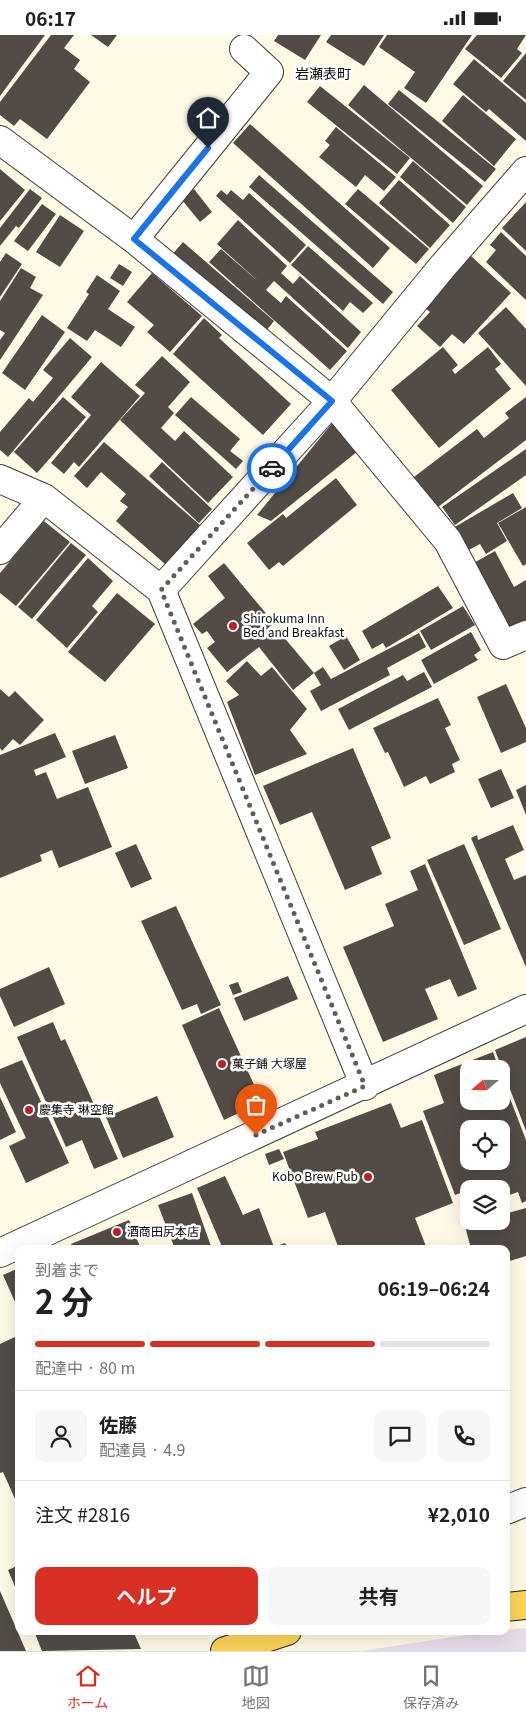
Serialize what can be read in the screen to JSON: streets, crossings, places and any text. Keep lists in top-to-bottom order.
{
  "districts": ["岩瀬表町"],
  "places": [
    "Shirokuma Inn Bed and Breakfast",
    "菓子鋪 大塚屋",
    "慶集寺 琳空館",
    "Kobo Brew Pub",
    "酒商田尻本店"
  ],
  "north": "left",
  "page": {
    "status": "06:17",
    "heading": ["2 分", "到着まで", "06:19–06:24"],
    "panel": [
      "佐藤",
      "配達員 · 4.9",
      "注文 #2816",
      "¥2,010"
    ],
    "bar": "配達中 · 80 m",
    "buttons": ["ヘルプ", "共有"],
    "tabs": ["ホーム", "地図", "保存済み"]
  }
}
